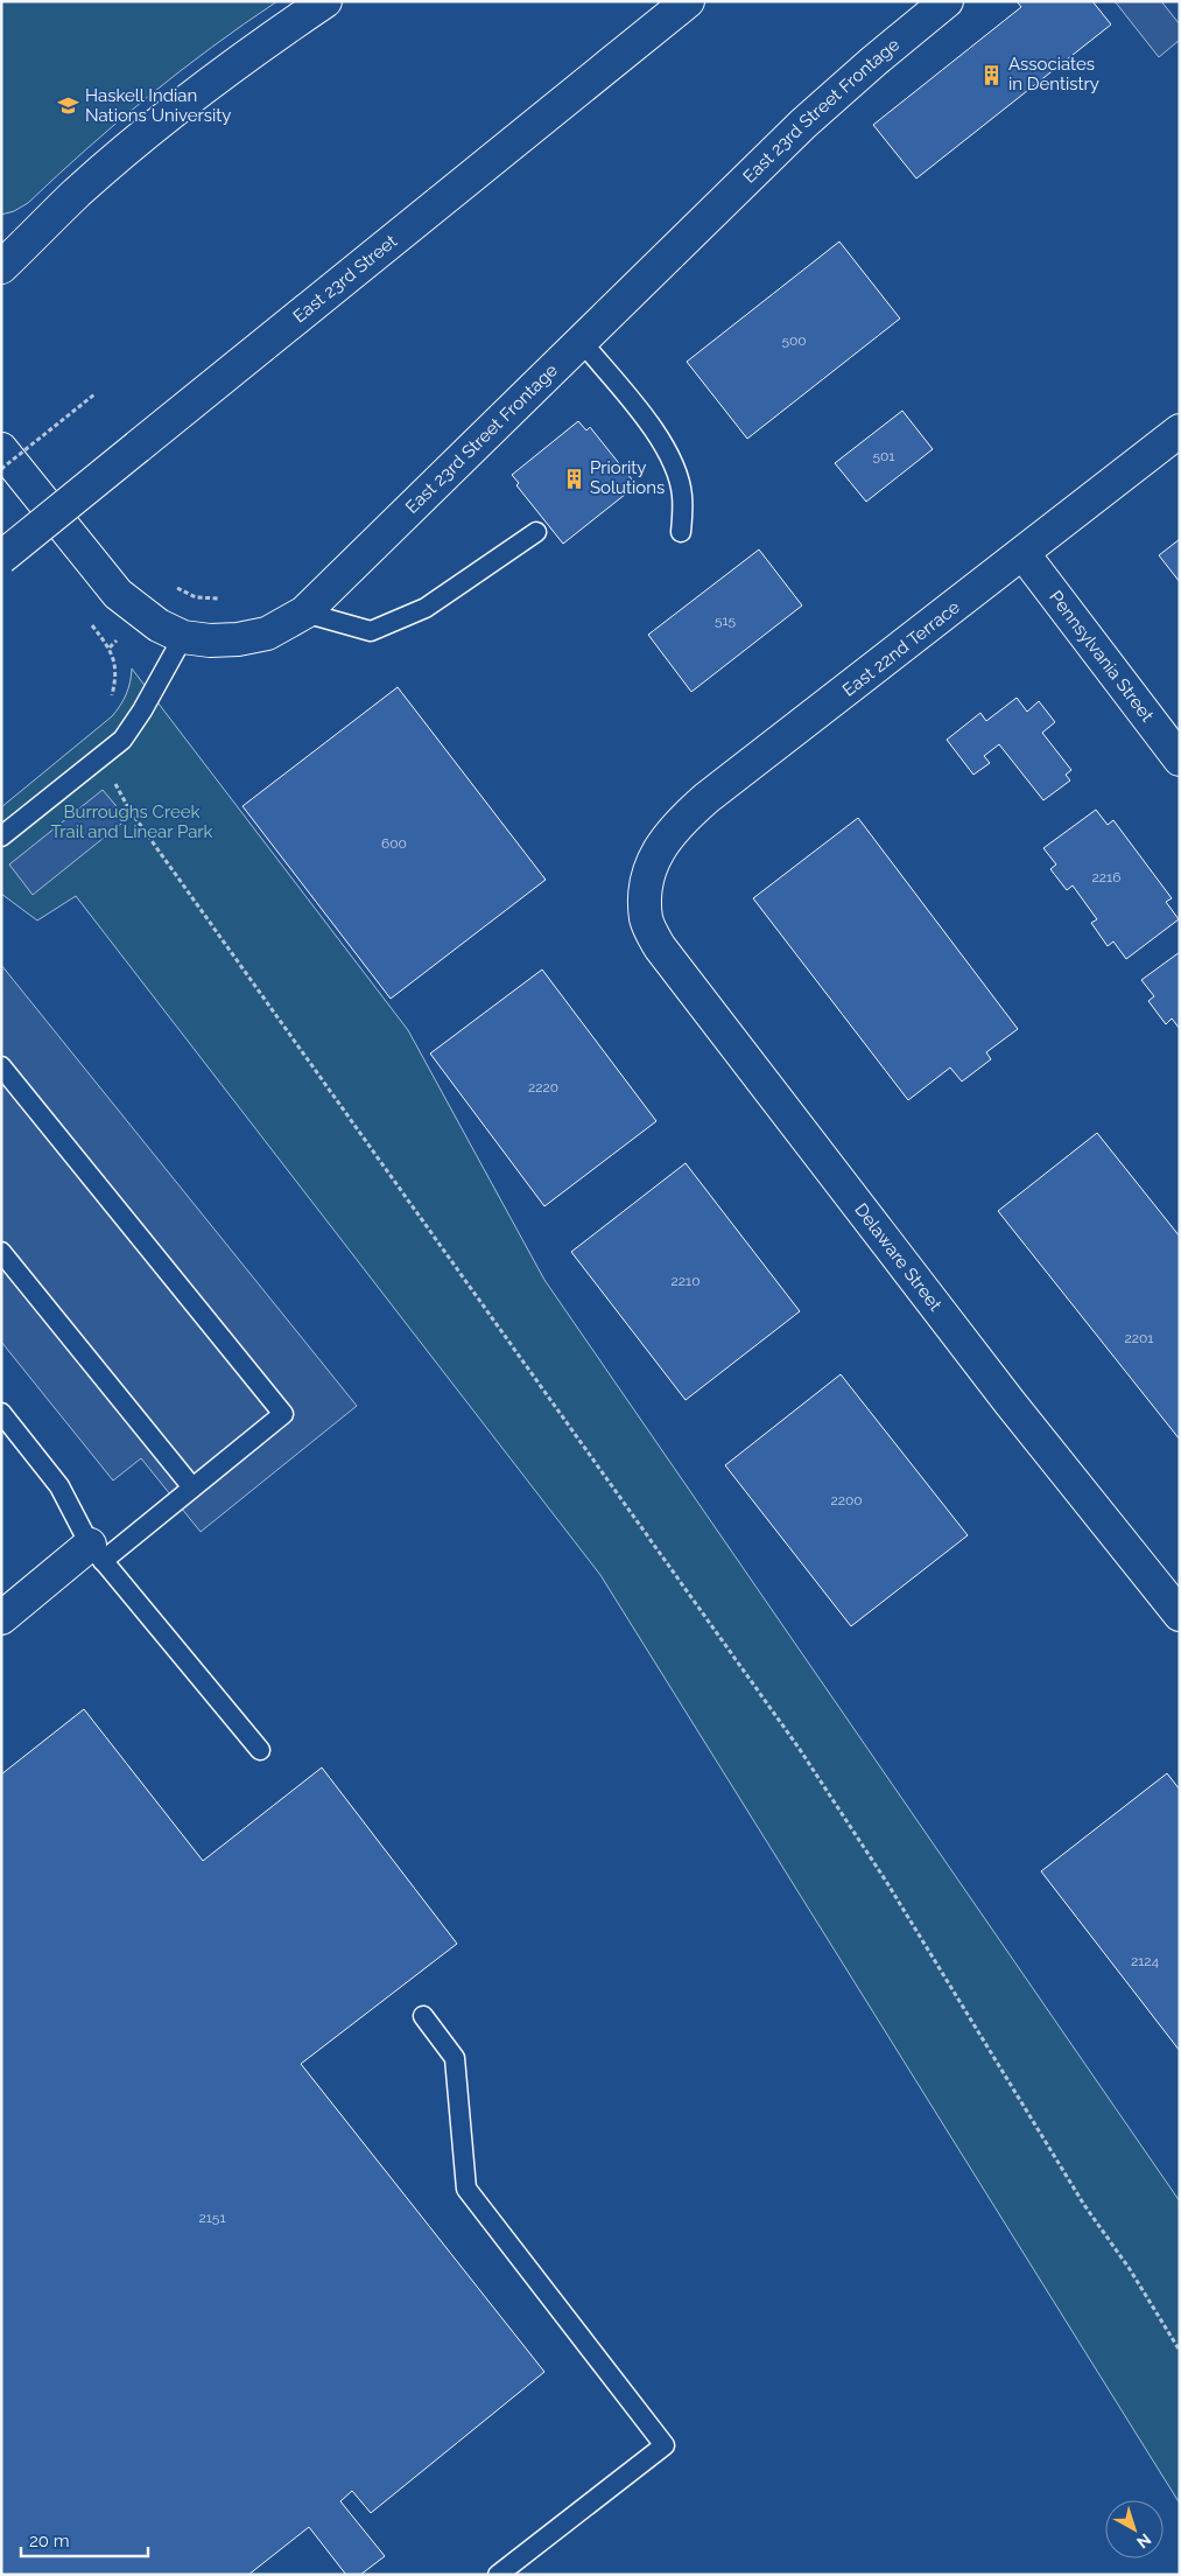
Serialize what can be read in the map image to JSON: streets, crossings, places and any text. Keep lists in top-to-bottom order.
{
  "streets": {
    "street": [
      "East 23rd Street Frontage",
      "East 23rd Street",
      "East 22nd Terrace",
      "Pennsylvania Street",
      "Delaware Street"
    ]
  },
  "crossings": [
    ["East 22nd Terrace", "Pennsylvania Street"],
    ["East 22nd Terrace", "Delaware Street"]
  ],
  "parks": ["Burroughs Creek Trail and Linear Park"],
  "places": {
    "building": ["Associates in Dentistry", "Priority Solutions"],
    "school or university": ["Haskell Indian Nations University"]
  },
  "house_numbers": [
    "500",
    "501",
    "515",
    "600",
    "2216",
    "2220",
    "2210",
    "2201",
    "2200",
    "2124",
    "2151"
  ],
  "scale_bar": "20 m",
  "north": "bottom right"
}
